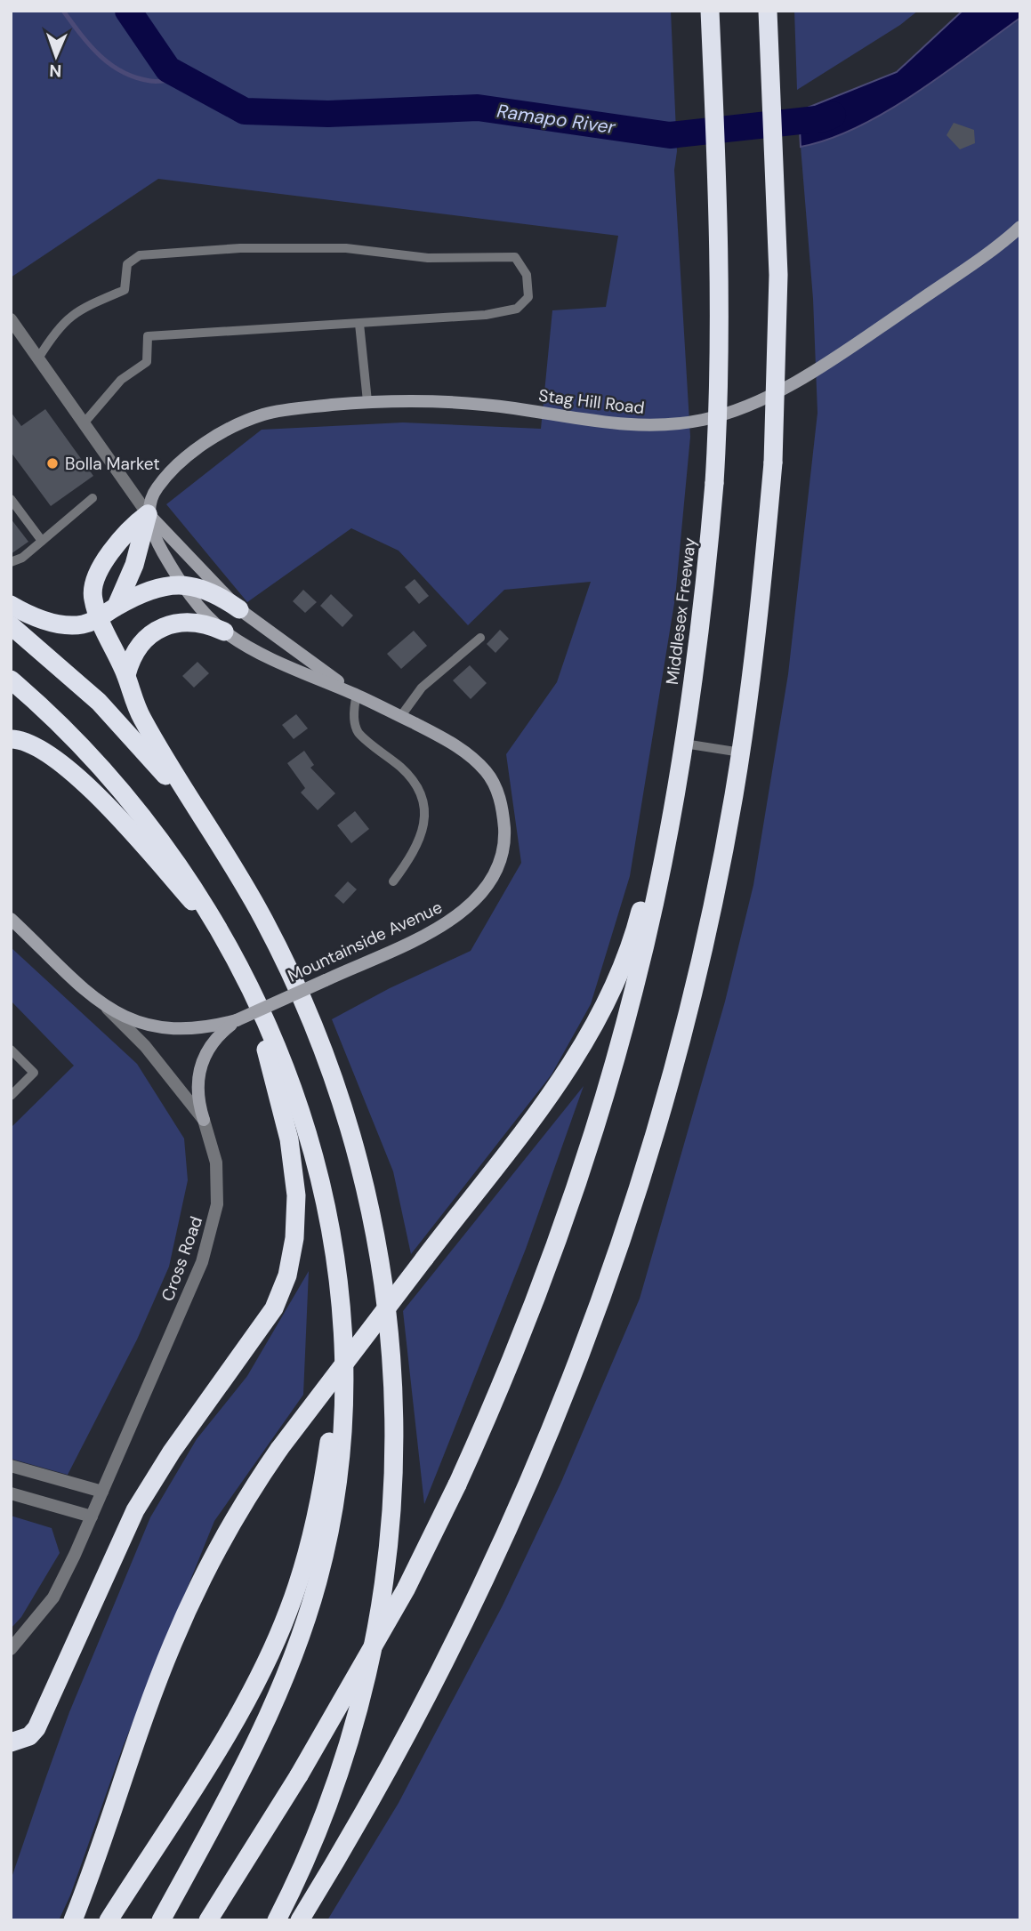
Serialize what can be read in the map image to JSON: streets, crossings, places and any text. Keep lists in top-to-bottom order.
{
  "streets": {
    "highway": ["Middlesex Freeway"],
    "street": ["Stag Hill Road", "Mountainside Avenue", "Cross Road"]
  },
  "crossings": [
    ["Stag Hill Road", "Mountainside Avenue"],
    ["Mountainside Avenue", "Cross Road"]
  ],
  "water": ["Ramapo River"],
  "places": ["Bolla Market"],
  "north": "bottom"
}
